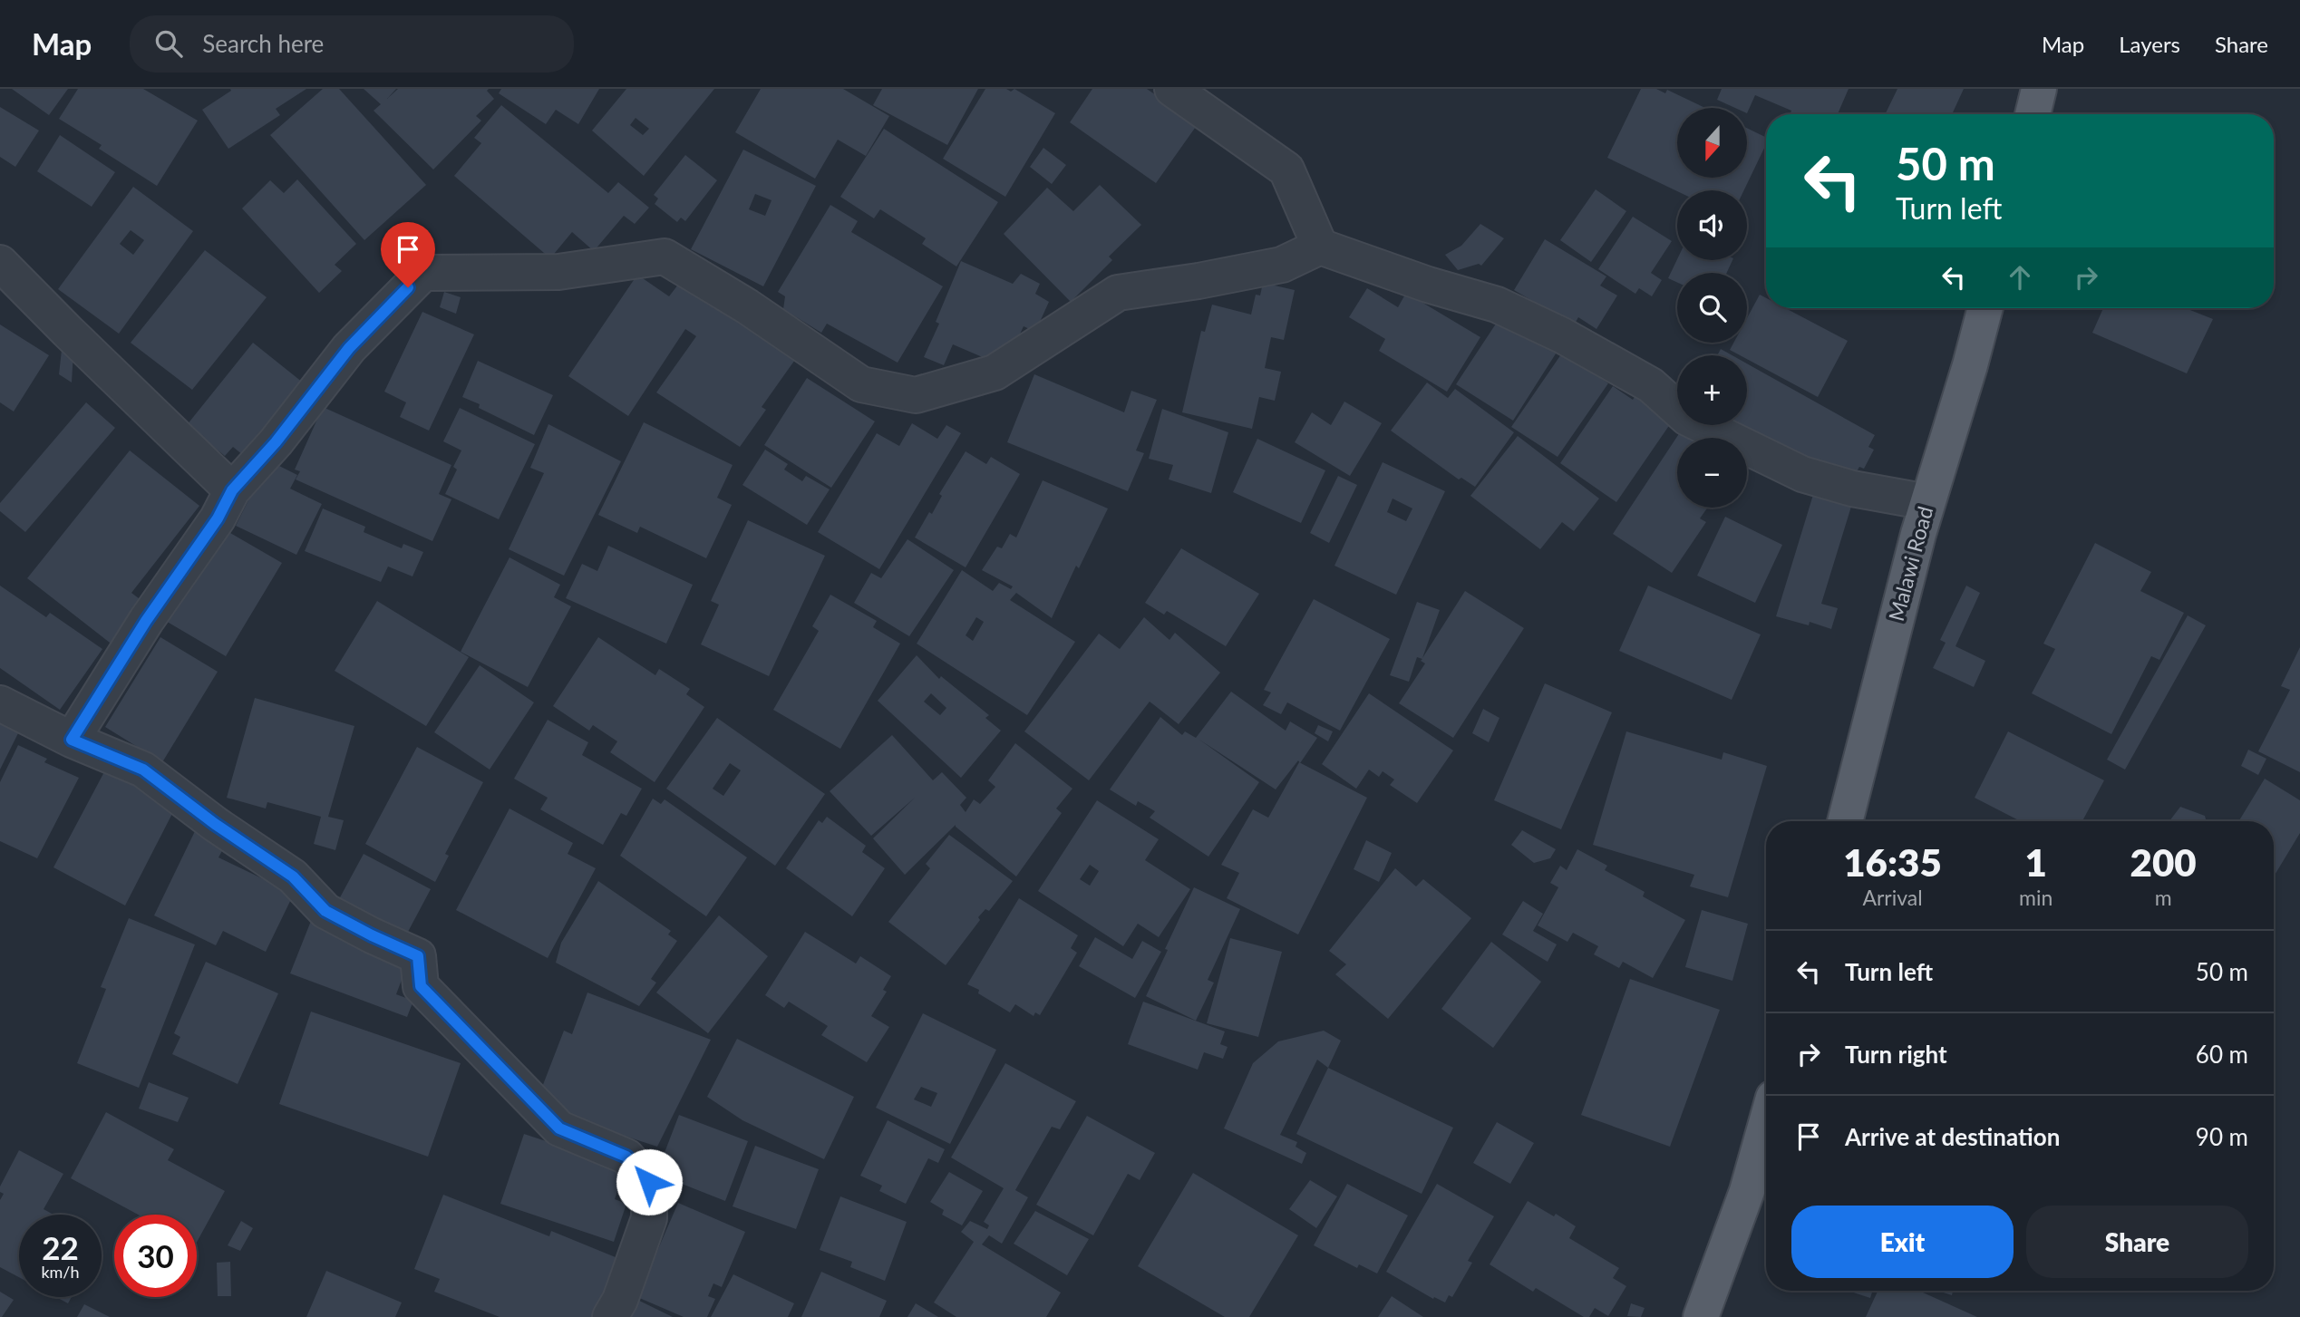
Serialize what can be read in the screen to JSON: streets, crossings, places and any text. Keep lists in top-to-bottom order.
{
  "streets": {
    "main road": ["Malawi Road"]
  },
  "north": "bottom",
  "page": {
    "header": "Map",
    "search": "Search here",
    "nav": ["Map", "Layers", "Share"],
    "map_buttons": ["+", "−"],
    "turn": ["50 m", "Turn left"],
    "eta": [
      "16:35",
      "Arrival",
      "1",
      "min",
      "200",
      "m"
    ],
    "list": [
      {
        "name": "Turn left",
        "value": "50 m"
      },
      {
        "name": "Turn right",
        "value": "60 m"
      },
      {
        "name": "Arrive at destination",
        "value": "90 m"
      }
    ],
    "buttons": ["Exit", "Share"],
    "speed": "22 km/h",
    "limit": "30"
  }
}
